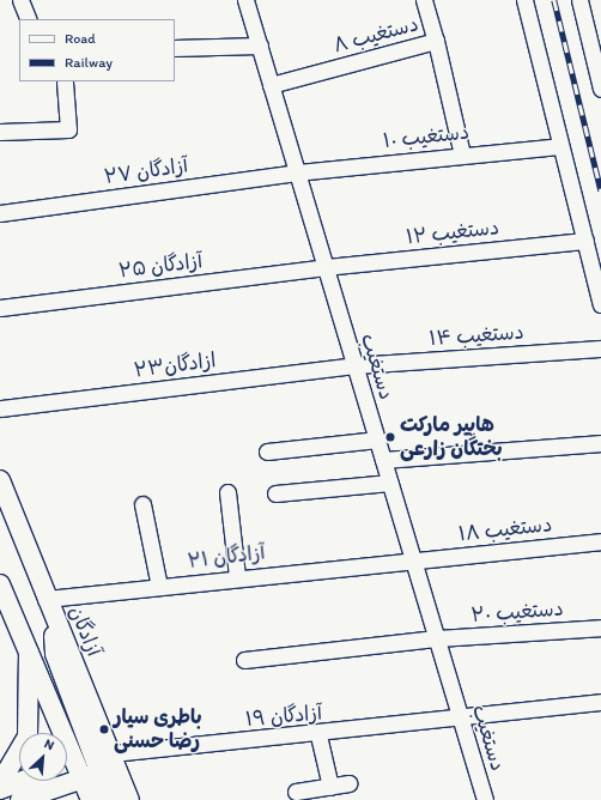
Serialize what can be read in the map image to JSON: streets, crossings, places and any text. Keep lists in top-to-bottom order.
{
  "streets": {
    "main road": ["آزادگان"],
    "street": [
      "دستغیب ۸",
      "دستغیب ۱۰",
      "۲۷ آزادگان",
      "دستغیب ۱۲",
      "۲۵ آزادگان",
      "دستغیب ۱۴",
      "۲۳ازادگان",
      "دستغیب",
      "دستغیب ۱۸",
      "۲۱ آزادگان",
      "دستغیب ۲۰",
      "۱۹ آزادگان"
    ]
  },
  "crossings": [
    ["دستغیب ۸", "دستغیب ۱۰"],
    ["دستغیب ۸", "دستغیب"],
    ["دستغیب ۱۰", "۲۷ آزادگان"],
    ["دستغیب ۱۰", "دستغیب"],
    ["۲۷ آزادگان", "دستغیب"],
    ["دستغیب ۱۲", "۲۵ آزادگان"],
    ["دستغیب ۱۲", "دستغیب"],
    ["۲۵ آزادگان", "دستغیب"],
    ["دستغیب ۱۴", "۲۳ازادگان"],
    ["دستغیب ۱۴", "دستغیب"],
    ["۲۳ازادگان", "دستغیب"],
    ["دستغیب", "دستغیب ۱۸"],
    ["دستغیب", "۲۱ آزادگان"],
    ["دستغیب", "دستغیب ۲۰"],
    ["دستغیب", "۱۹ آزادگان"],
    ["دستغیب ۱۸", "۲۱ آزادگان"],
    ["۲۱ آزادگان", "آزادگان"],
    ["آزادگان", "۱۹ آزادگان"]
  ],
  "places": ["هاپیر مارکت بختگان زارعی", "باطری سیار رضا حسنی"],
  "legend": ["Road", "Railway"],
  "north": "top right"
}
